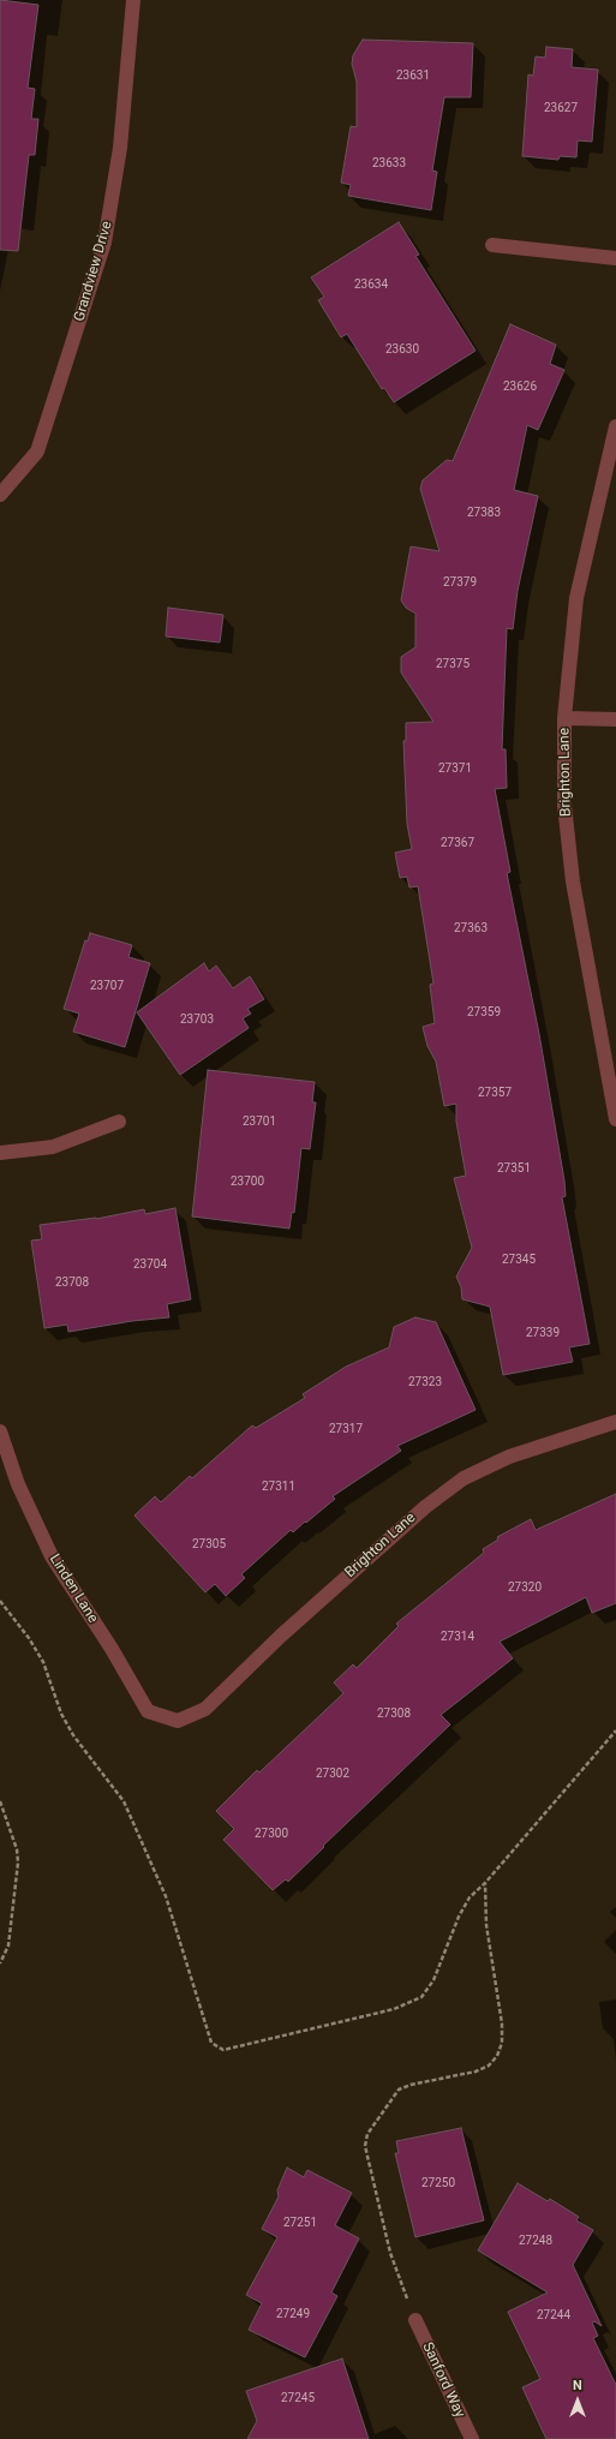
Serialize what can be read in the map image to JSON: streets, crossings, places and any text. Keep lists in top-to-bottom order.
{
  "streets": {
    "street": [
      "Grandview Drive",
      "Brighton Lane",
      "Linden Lane",
      "Sanford Way"
    ]
  },
  "crossings": [
    ["Brighton Lane", "Linden Lane"]
  ],
  "house_numbers": [
    "23631",
    "23627",
    "23633",
    "23634",
    "23630",
    "23626",
    "27383",
    "27379",
    "27375",
    "27371",
    "27367",
    "27363",
    "23707",
    "27359",
    "23703",
    "27357",
    "23701",
    "27351",
    "23700",
    "27345",
    "23704",
    "23708",
    "27339",
    "27323",
    "27317",
    "27311",
    "27305",
    "27320",
    "27314",
    "27308",
    "27302",
    "27300",
    "27250",
    "27251",
    "27248",
    "27249",
    "27244",
    "27245"
  ],
  "north": "top"
}
